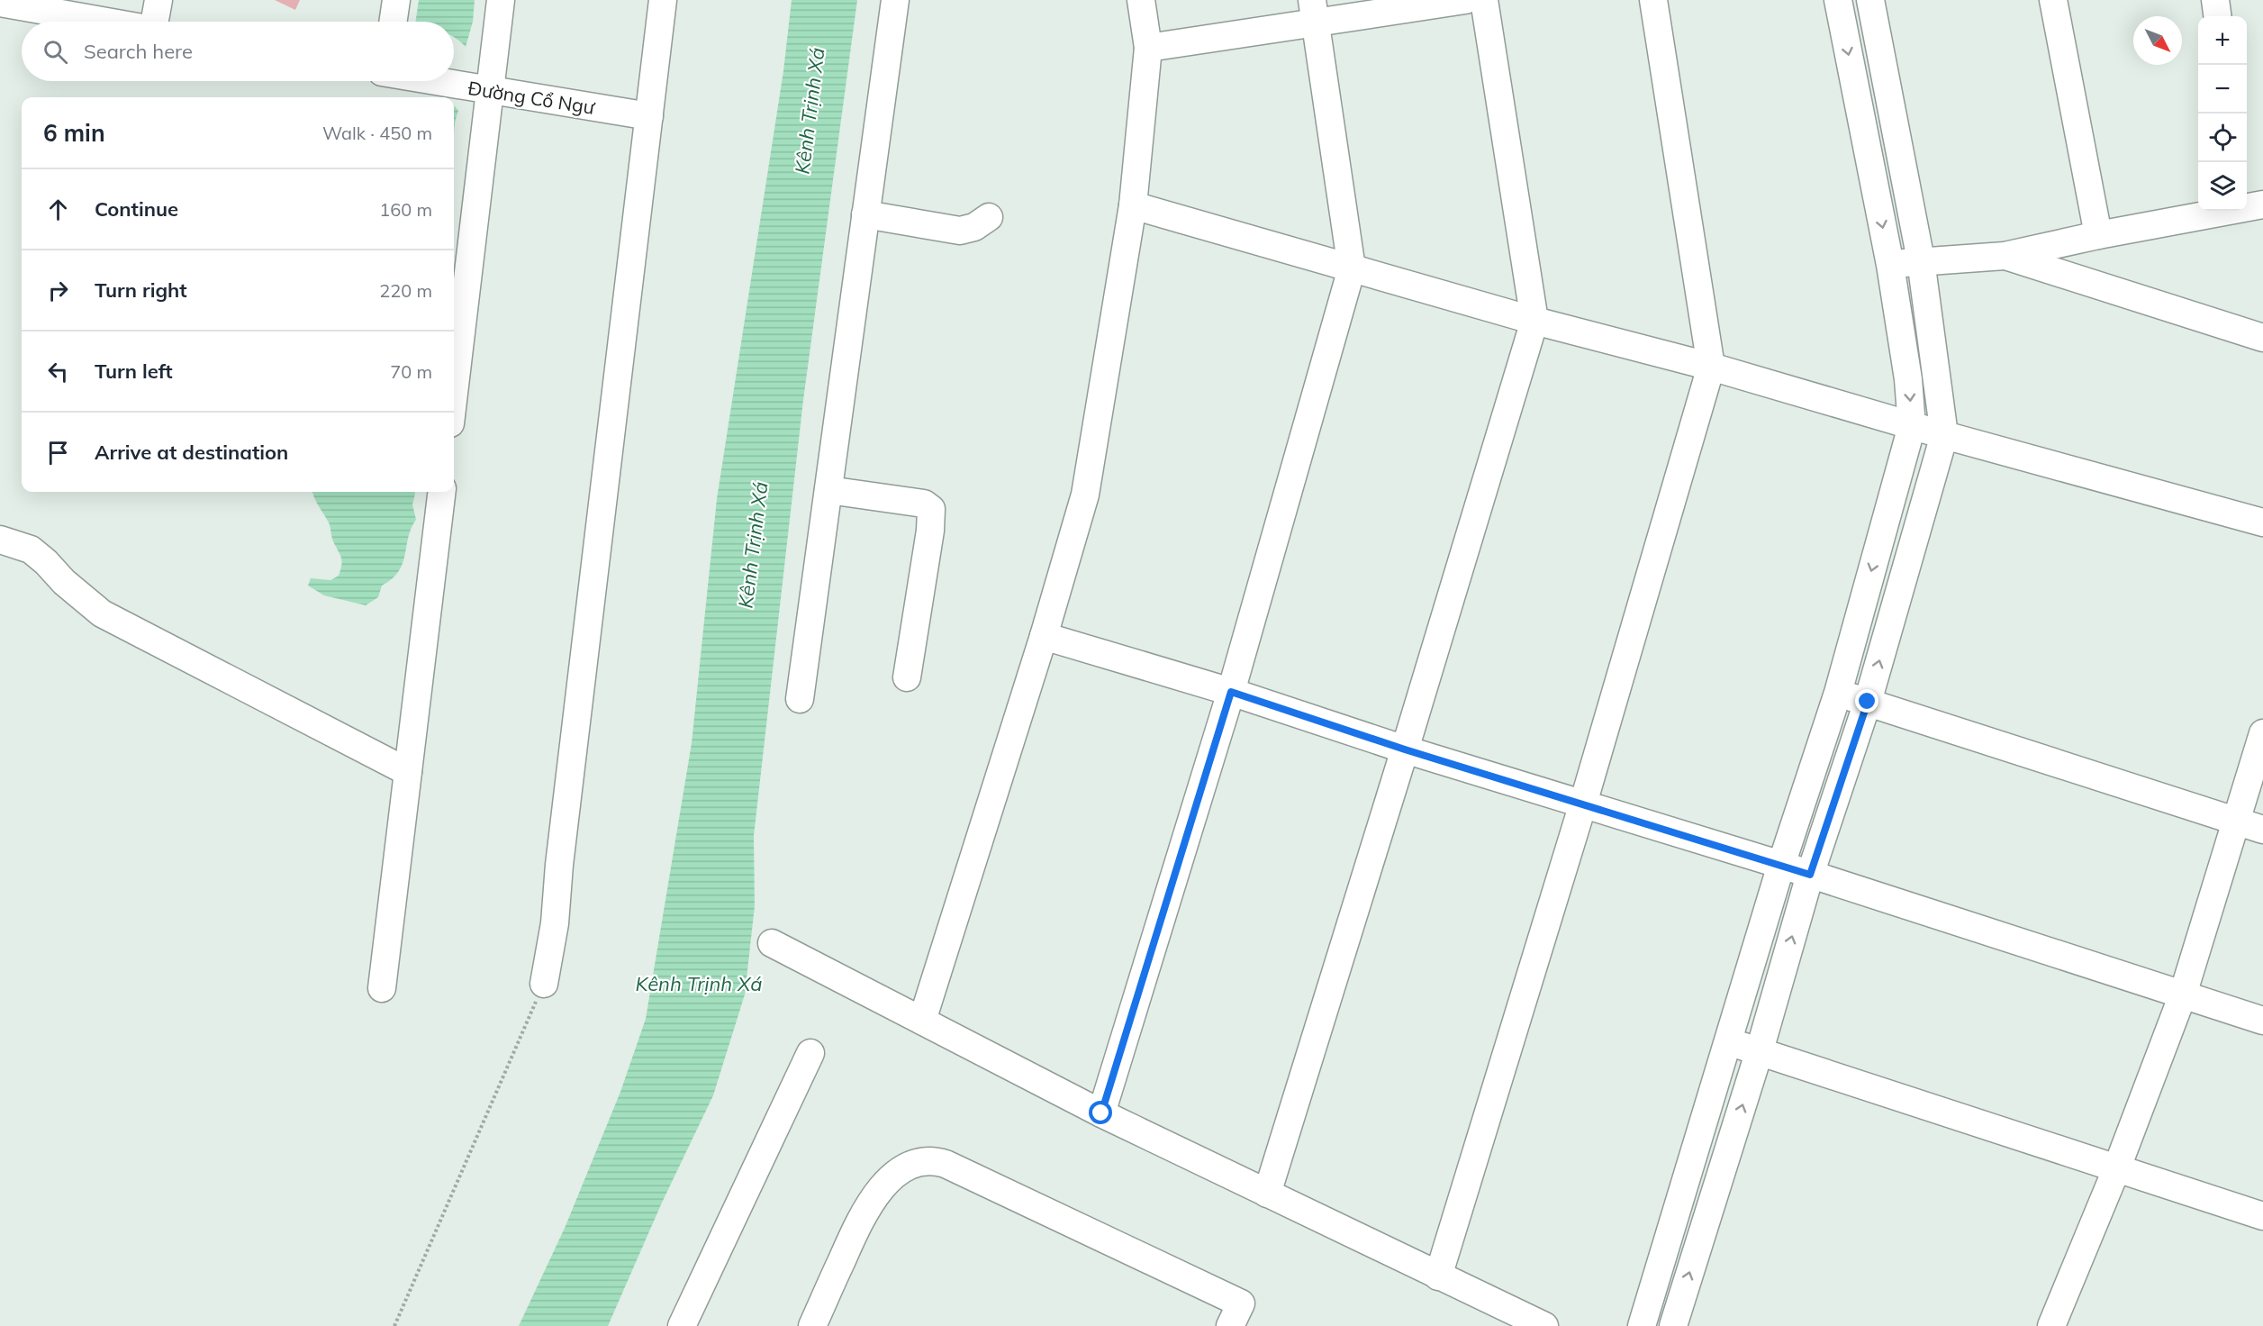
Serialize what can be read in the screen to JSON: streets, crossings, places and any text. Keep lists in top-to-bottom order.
{
  "streets": {
    "street": ["Đường Cổ Ngư"]
  },
  "water": ["Kênh Trịnh Xá"],
  "north": "bottom right",
  "page": {
    "map_buttons": ["+", "−"],
    "search": "Search here",
    "heading": ["6 min", "Walk · 450 m"],
    "list": [
      ["Continue", "160 m"],
      ["Turn right", "220 m"],
      ["Turn left", "70 m"],
      "Arrive at destination"
    ]
  }
}
